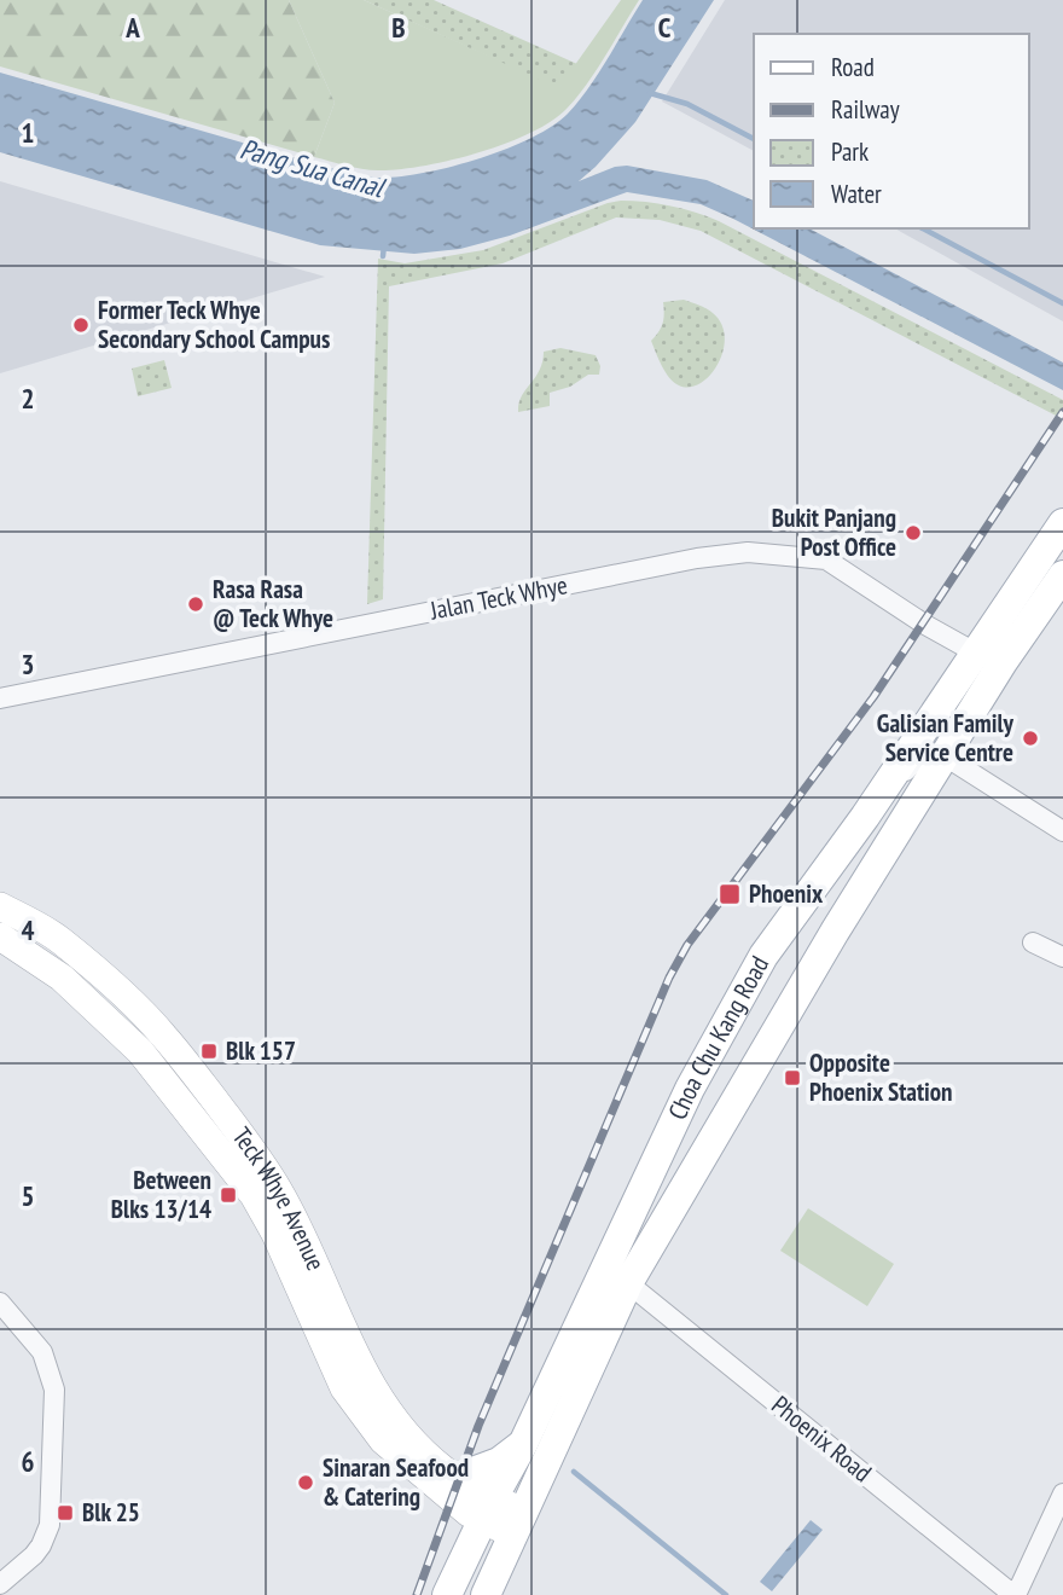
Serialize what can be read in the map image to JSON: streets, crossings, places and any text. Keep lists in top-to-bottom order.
{
  "streets": {
    "main road": ["Choa Chu Kang Road", "Teck Whye Avenue"],
    "street": ["Jalan Teck Whye", "Phoenix Road"]
  },
  "crossings": [
    ["Jalan Teck Whye", "Choa Chu Kang Road"],
    ["Choa Chu Kang Road", "Teck Whye Avenue"],
    ["Choa Chu Kang Road", "Phoenix Road"]
  ],
  "water": ["Pang Sua Canal"],
  "places": {
    "other": [
      "Former Teck Whye Secondary School Campus",
      "Bukit Panjang Post Office",
      "Rasa Rasa @ Teck Whye",
      "Galisian Family Service Centre",
      "Sinaran Seafood & Catering"
    ],
    "transit": [
      "Phoenix",
      "Blk 157",
      "Opposite Phoenix Station",
      "Between Blks 13/14",
      "Blk 25"
    ]
  },
  "legend": [
    "Road",
    "Railway",
    "Park",
    "Water"
  ],
  "grid": {
    "columns": ["A", "B", "C"],
    "rows": [
      "1",
      "2",
      "3",
      "4",
      "5",
      "6"
    ]
  }
}
